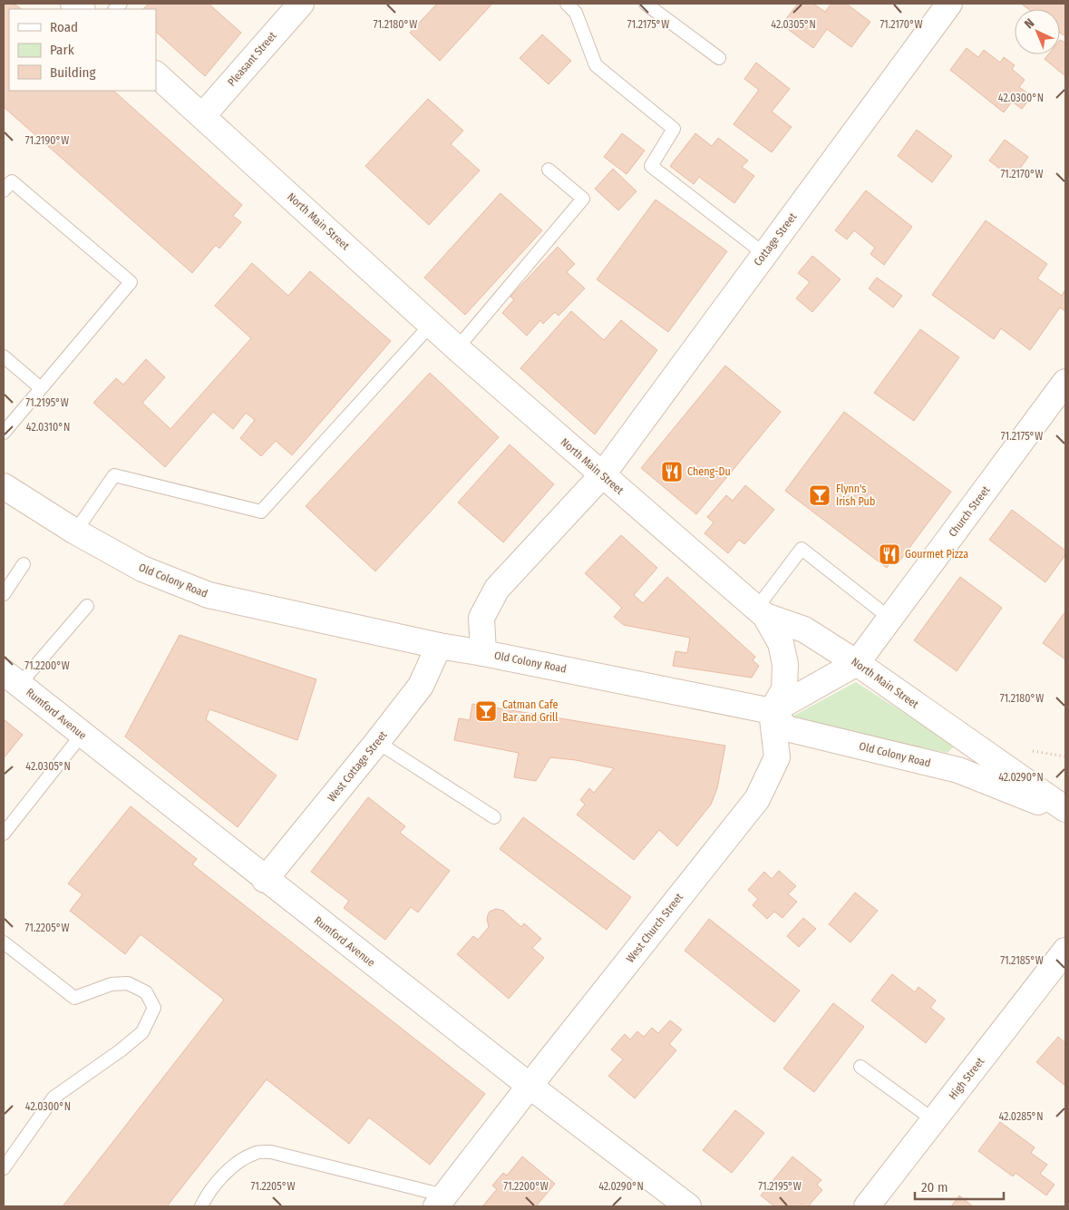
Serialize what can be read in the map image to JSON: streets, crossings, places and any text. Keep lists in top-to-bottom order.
{
  "streets": {
    "street": [
      "Pleasant Street",
      "North Main Street",
      "Cottage Street",
      "Church Street",
      "Old Colony Road",
      "Rumford Avenue",
      "West Cottage Street",
      "West Church Street",
      "High Street"
    ]
  },
  "crossings": [
    ["Pleasant Street", "North Main Street"],
    ["North Main Street", "Cottage Street"],
    ["North Main Street", "Church Street"],
    ["Old Colony Road", "West Cottage Street"],
    ["Old Colony Road", "West Church Street"],
    ["Rumford Avenue", "West Cottage Street"],
    ["Rumford Avenue", "West Church Street"]
  ],
  "places": {
    "restaurant": ["Cheng-Du", "Gourmet Pizza"],
    "bar": ["Flynn's Irish Pub", "Catman Cafe Bar and Grill"]
  },
  "legend": ["Road", "Park", "Building"],
  "scale_bar": "20 m",
  "north": "top left",
  "coordinates": [
    "42.0305°N",
    "71.2170°W",
    "71.2180°W",
    "71.2175°W",
    "42.0300°N",
    "71.2190°W",
    "71.2195°W",
    "42.0310°N",
    "71.2200°W",
    "42.0290°N",
    "71.2205°W",
    "71.2185°W",
    "42.0285°N"
  ]
}
